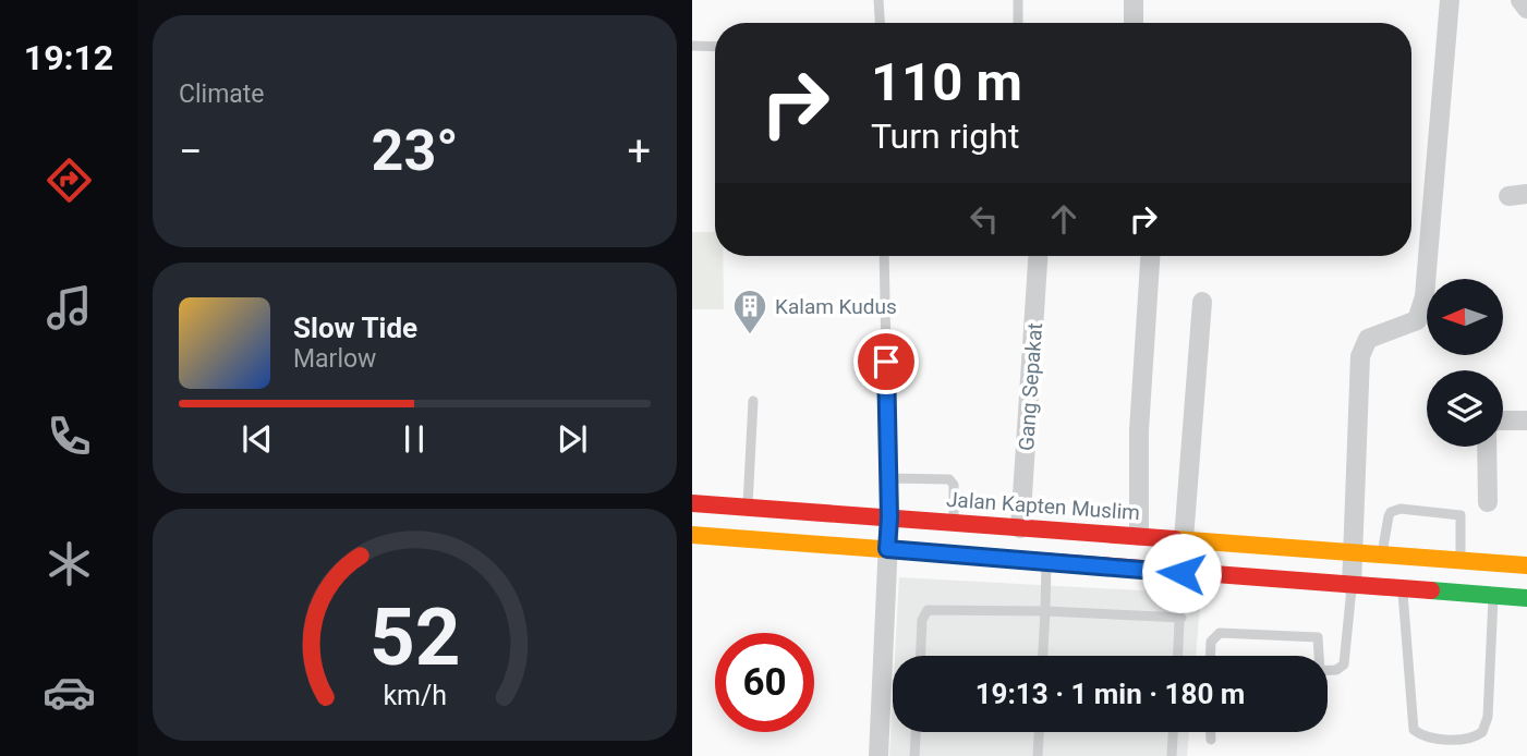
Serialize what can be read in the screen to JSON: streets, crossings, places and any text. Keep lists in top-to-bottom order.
{
  "streets": {
    "main road": ["Jalan Kapten Muslim"],
    "street": ["Gang Sepakat"]
  },
  "crossings": [
    ["Gang Sepakat", "Jalan Kapten Muslim"]
  ],
  "places": {
    "building": ["Kalam Kudus"]
  },
  "north": "left",
  "page": {
    "tabs": "19:12",
    "tile": "Climate",
    "turn": ["110 m", "Turn right"],
    "heat": ["−", "23°", "+"],
    "song": ["Slow Tide", "Marlow"],
    "limit": "60",
    "trip": "19:13 · 1 min · 180 m",
    "gauge": ["52", "km/h"]
  }
}
